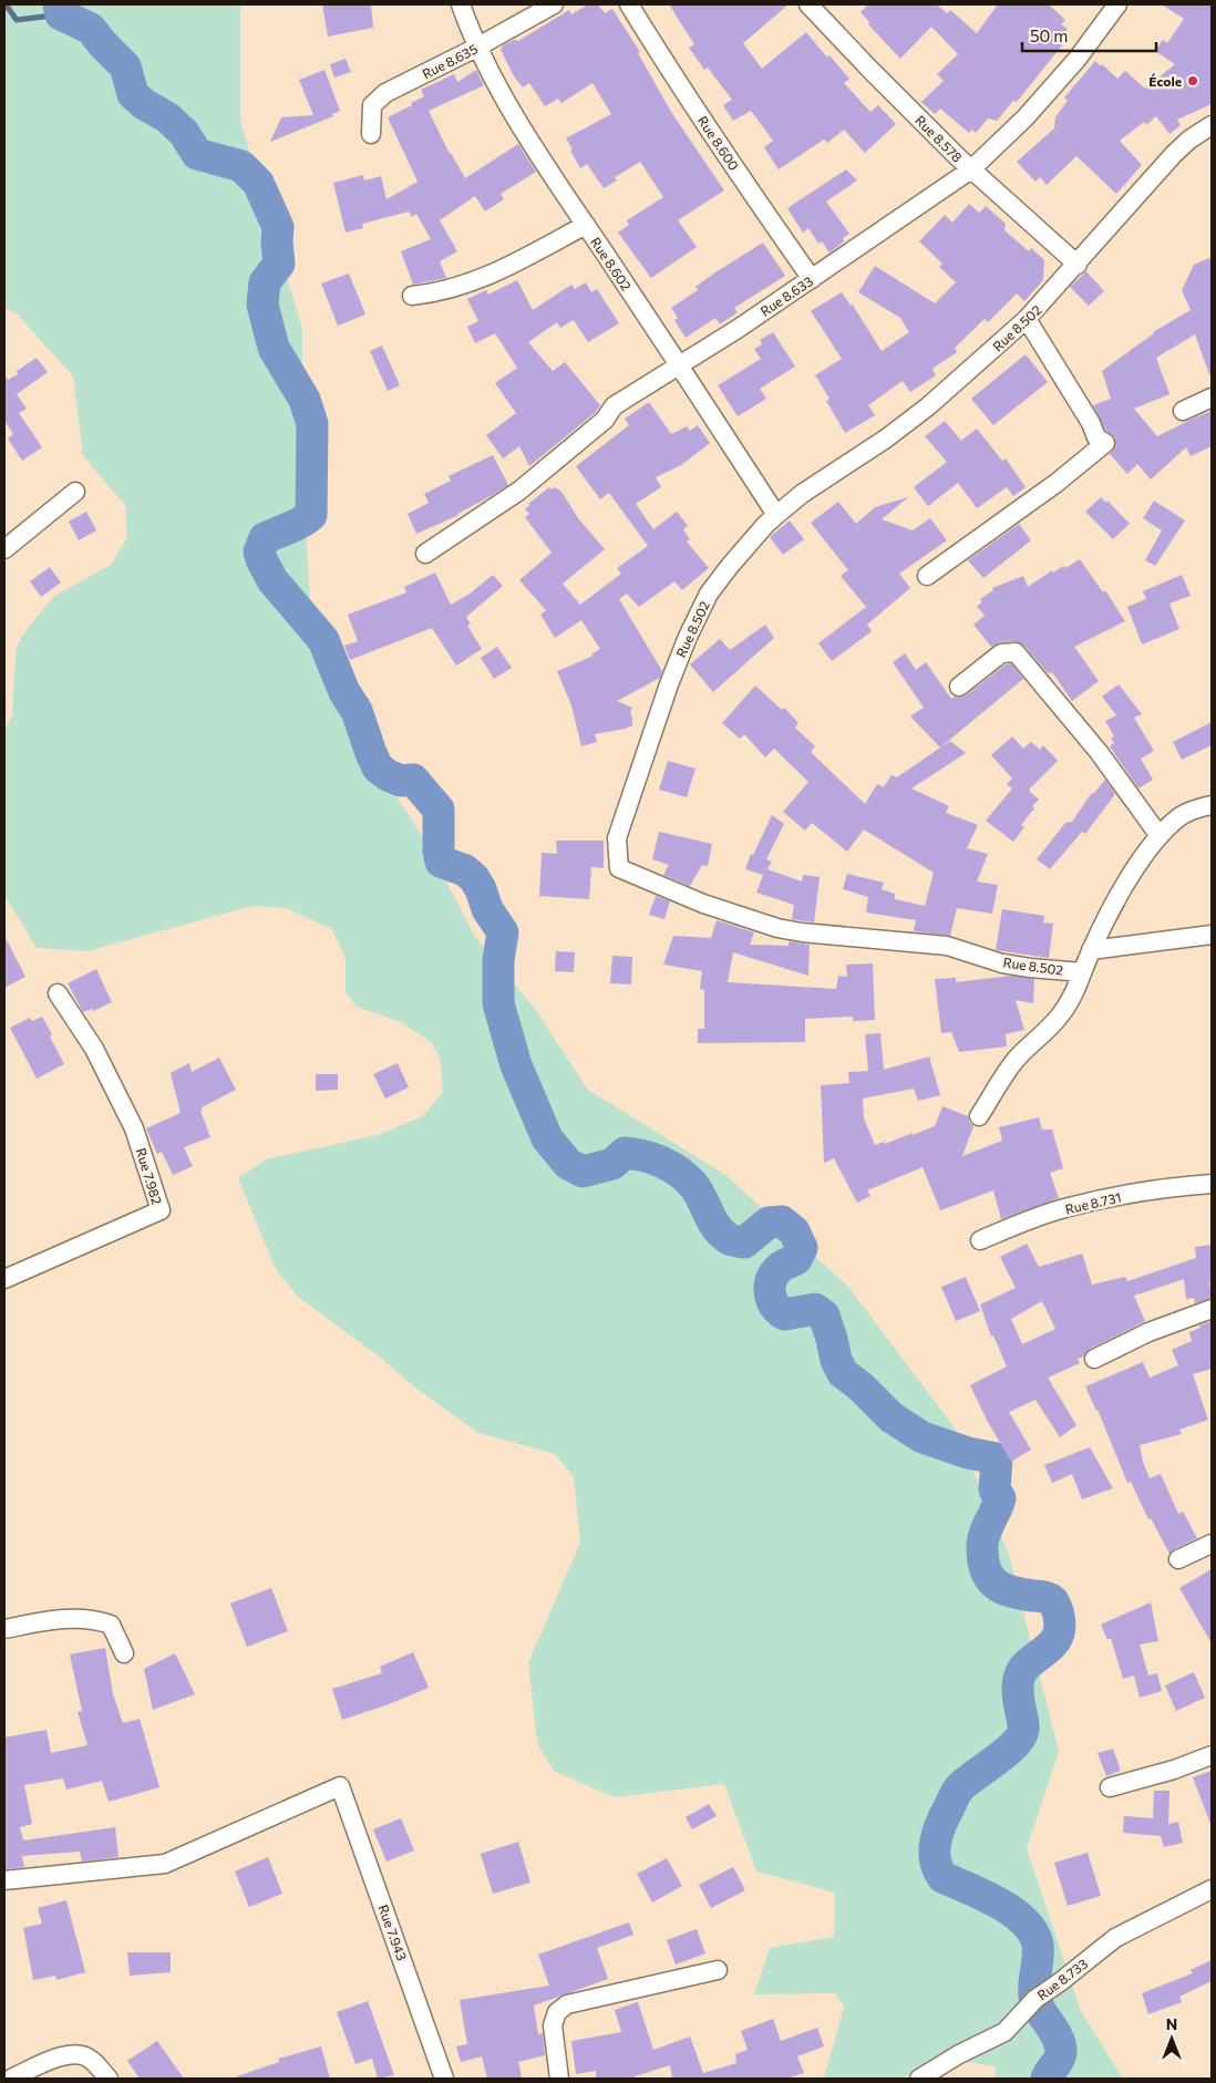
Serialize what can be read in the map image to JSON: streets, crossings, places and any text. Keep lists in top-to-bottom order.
{
  "streets": {
    "street": [
      "Rue 8.635",
      "Rue 8.578",
      "Rue 8.600",
      "Rue 8.602",
      "Rue 8.633",
      "Rue 8.502",
      "Rue 7.982",
      "Rue 8.731",
      "Rue 7.943",
      "Rue 8.733"
    ]
  },
  "crossings": [
    ["Rue 8.635", "Rue 8.602"],
    ["Rue 8.578", "Rue 8.633"],
    ["Rue 8.578", "Rue 8.502"],
    ["Rue 8.600", "Rue 8.633"],
    ["Rue 8.602", "Rue 8.633"],
    ["Rue 8.602", "Rue 8.502"]
  ],
  "places": ["École"],
  "scale_bar": "50 m",
  "north": "top"
}
